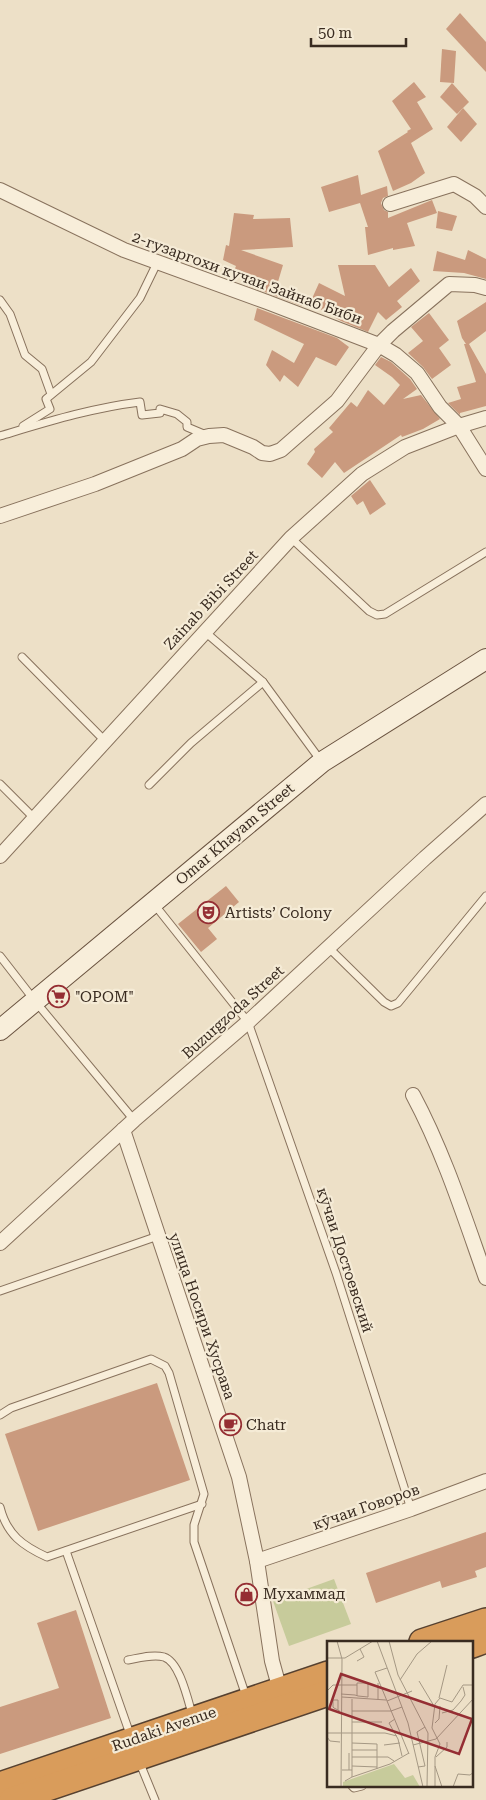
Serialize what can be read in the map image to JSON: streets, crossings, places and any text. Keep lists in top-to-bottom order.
{
  "streets": {
    "highway": ["Rudaki Avenue"],
    "main road": ["Omar Khayam Street"],
    "street": [
      "2-гузаргохи кучаи Зайнаб Биби",
      "Zainab Bibi Street",
      "Buzurgzoda Street",
      "улица Носири Хусрава",
      "кӯчаи Говоров"
    ],
    "lane": ["кӯчаи Достоевский"]
  },
  "crossings": [
    ["2-гузаргохи кучаи Зайнаб Биби", "Zainab Bibi Street"],
    ["Omar Khayam Street", "кӯчаи Достоевский"],
    ["Buzurgzoda Street", "кӯчаи Достоевский"],
    ["Buzurgzoda Street", "улица Носири Хусрава"],
    ["кӯчаи Достоевский", "кӯчаи Говоров"],
    ["улица Носири Хусрава", "кӯчаи Говоров"],
    ["улица Носири Хусрава", "Rudaki Avenue"]
  ],
  "places": {
    "theatre": ["Artists’ Colony"],
    "supermarket": ["\"OPOM\""],
    "cafe": ["Chatr"],
    "shop": ["Мухаммад"]
  },
  "scale_bar": "50 m"
}
